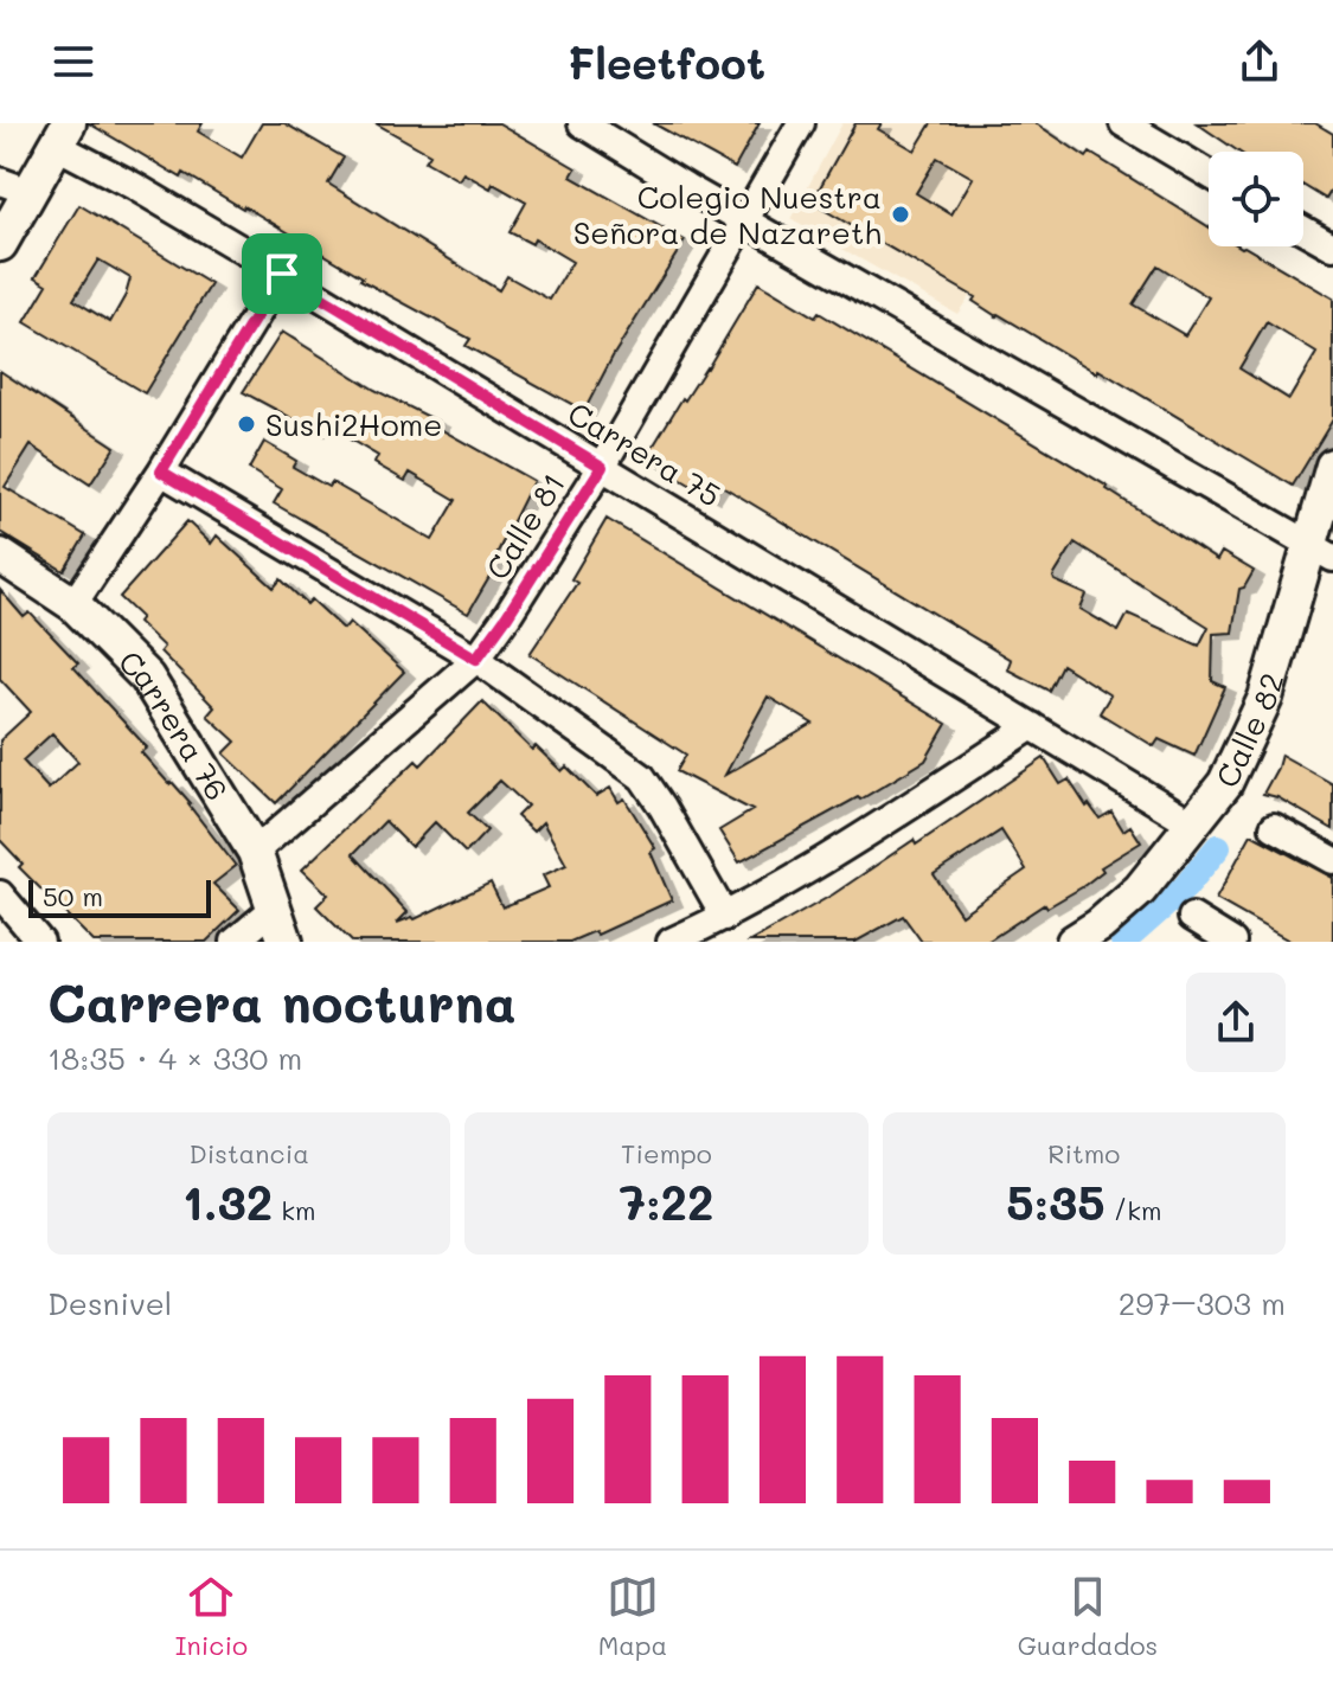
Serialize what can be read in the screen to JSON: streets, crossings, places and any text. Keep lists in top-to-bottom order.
{
  "streets": {
    "street": [
      "Carrera 75",
      "Calle 81",
      "Carrera 76",
      "Calle 82"
    ]
  },
  "crossings": [
    ["Carrera 75", "Calle 81"],
    ["Carrera 75", "Calle 82"],
    ["Calle 81", "Carrera 76"]
  ],
  "places": ["Colegio Nuestra Señora de Nazareth", "Sushi2Home"],
  "scale_bar": "50 m",
  "page": {
    "header": "Fleetfoot",
    "scale": "50 m",
    "heading": ["Carrera nocturna", "18:35 · 4 × 330 m"],
    "stats": [
      ["Distancia", "1.32 km"],
      ["Tiempo", "7:22"],
      ["Ritmo", "5:35 /km"]
    ],
    "chart": ["Desnivel", "297–303 m"],
    "tabs": ["Inicio", "Mapa", "Guardados"]
  }
}
